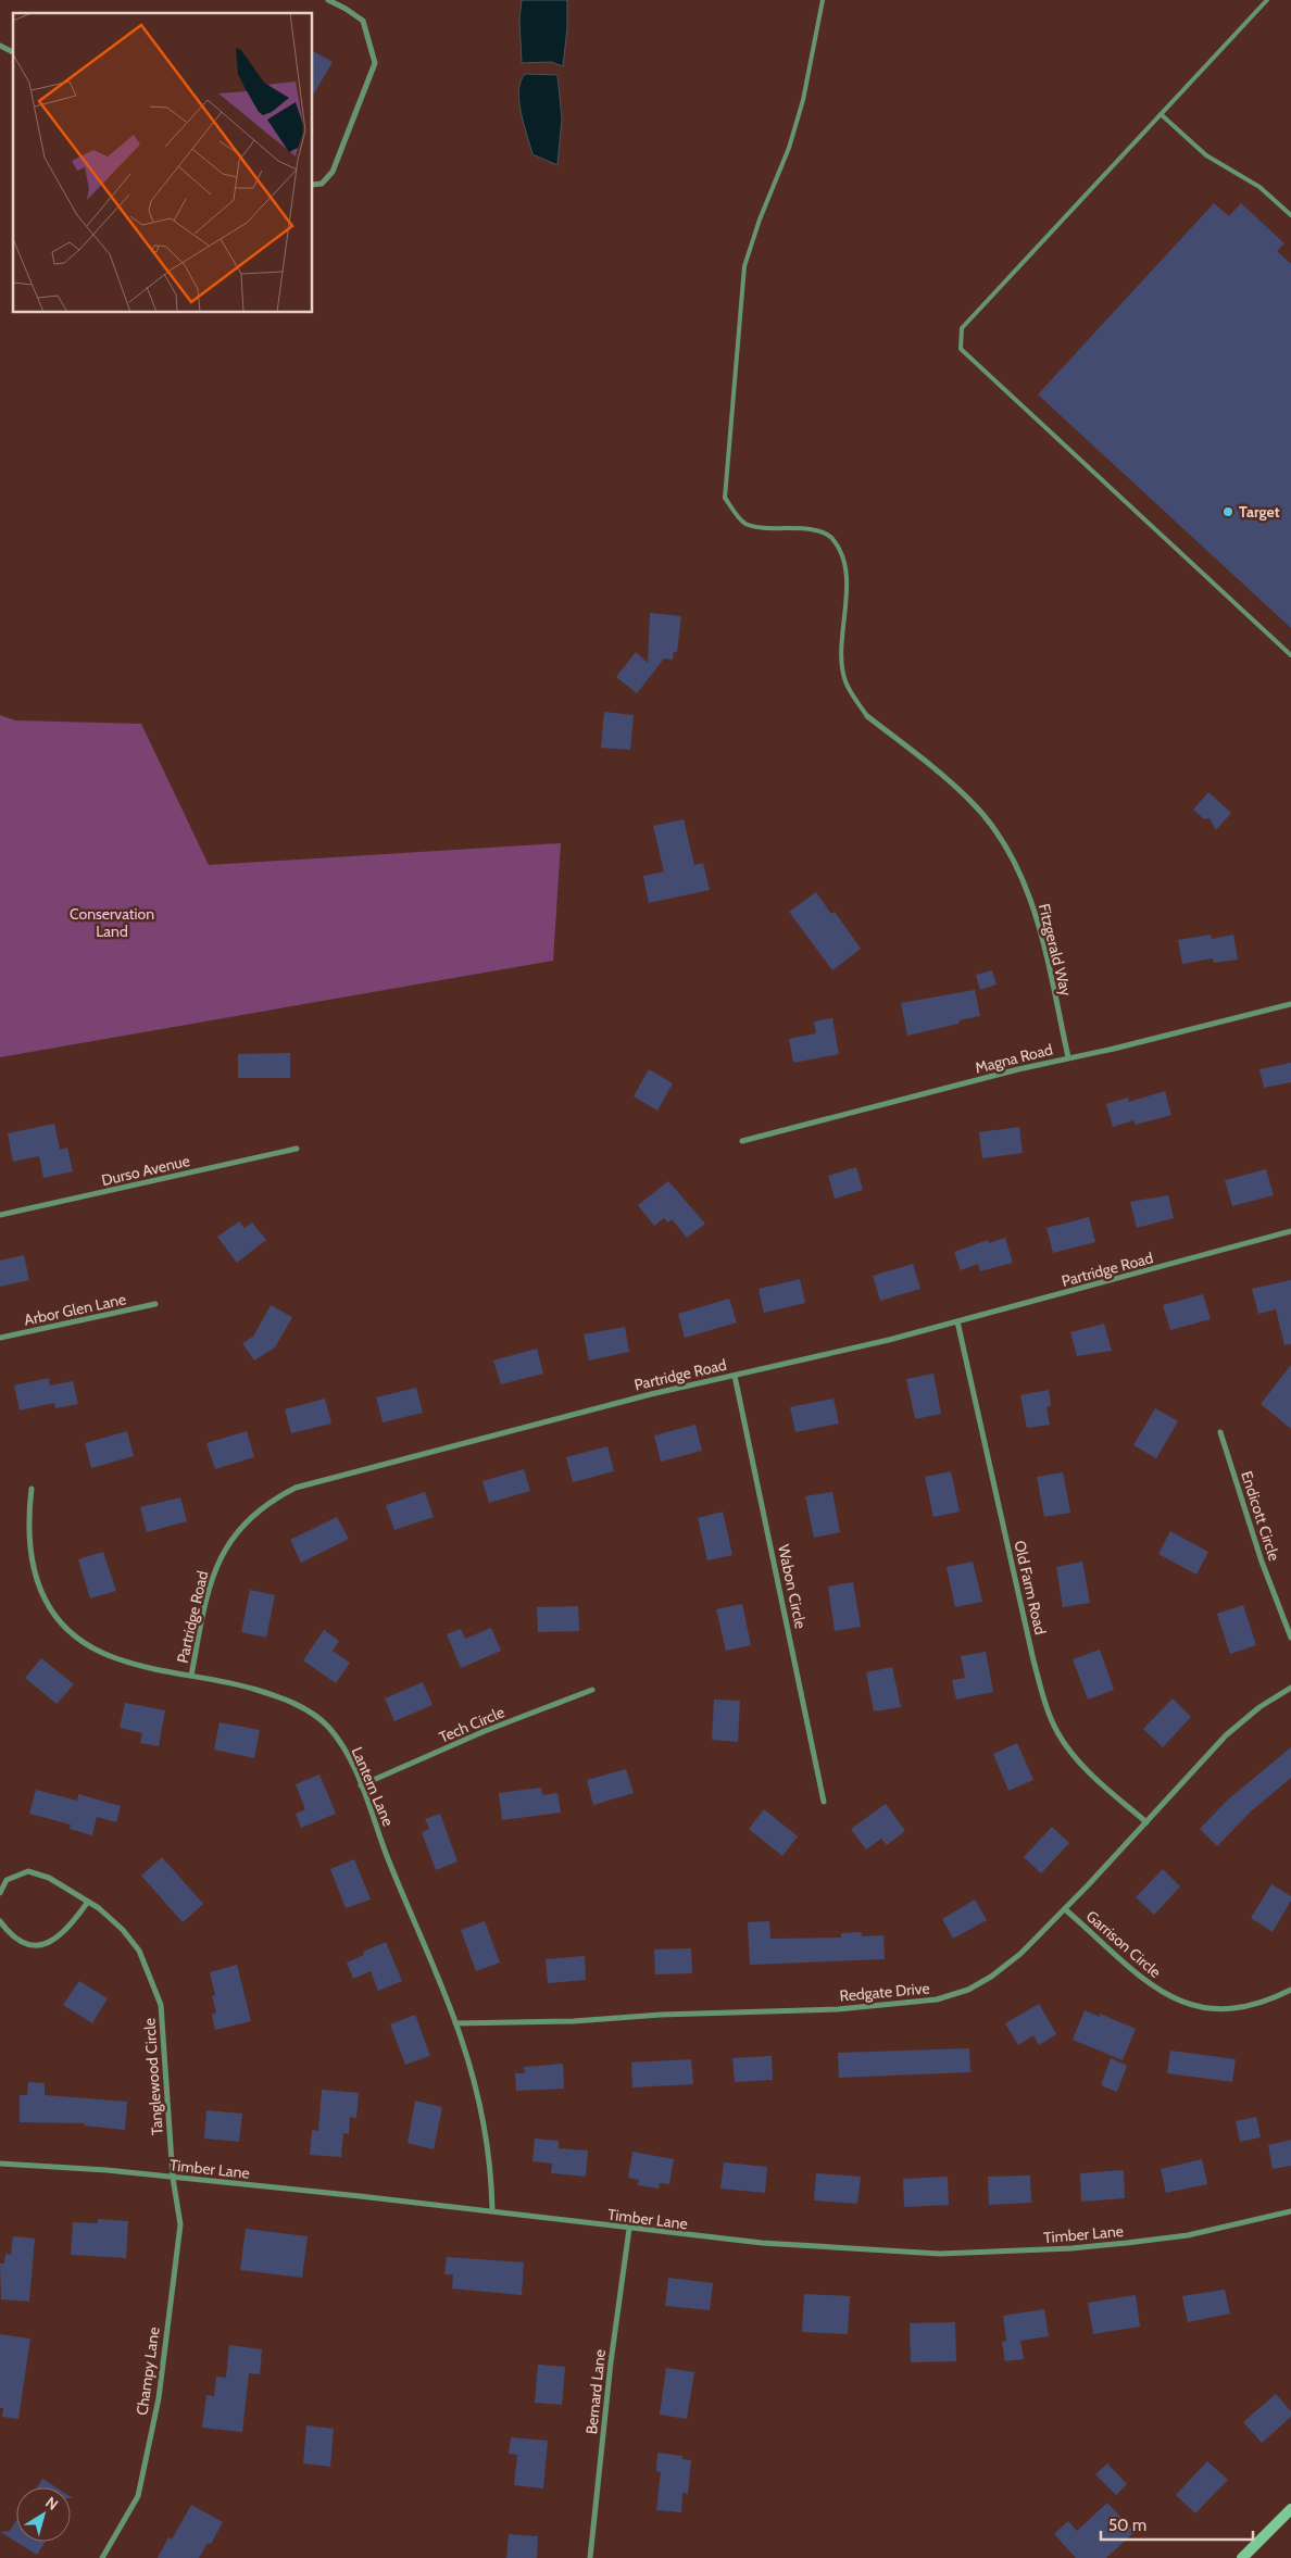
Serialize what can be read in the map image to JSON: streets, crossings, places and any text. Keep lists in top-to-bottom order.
{
  "streets": {
    "street": [
      "Fitzgerald Way",
      "Magna Road",
      "Durso Avenue",
      "Partridge Road",
      "Arbor Glen Lane",
      "Endicott Circle",
      "Wabon Circle",
      "Old Farm Road",
      "Tech Circle",
      "Lantern Lane",
      "Garrison Circle",
      "Redgate Drive",
      "Tanglewood Circle",
      "Timber Lane",
      "Champy Lane",
      "Bernard Lane"
    ]
  },
  "crossings": [
    ["Fitzgerald Way", "Magna Road"],
    ["Partridge Road", "Wabon Circle"],
    ["Partridge Road", "Old Farm Road"],
    ["Partridge Road", "Lantern Lane"],
    ["Old Farm Road", "Redgate Drive"],
    ["Tech Circle", "Lantern Lane"],
    ["Lantern Lane", "Redgate Drive"],
    ["Lantern Lane", "Timber Lane"],
    ["Garrison Circle", "Redgate Drive"],
    ["Tanglewood Circle", "Timber Lane"],
    ["Tanglewood Circle", "Champy Lane"],
    ["Timber Lane", "Champy Lane"],
    ["Timber Lane", "Bernard Lane"]
  ],
  "parks": ["Conservation Land"],
  "places": ["Target"],
  "scale_bar": "50 m",
  "north": "top right"
}
